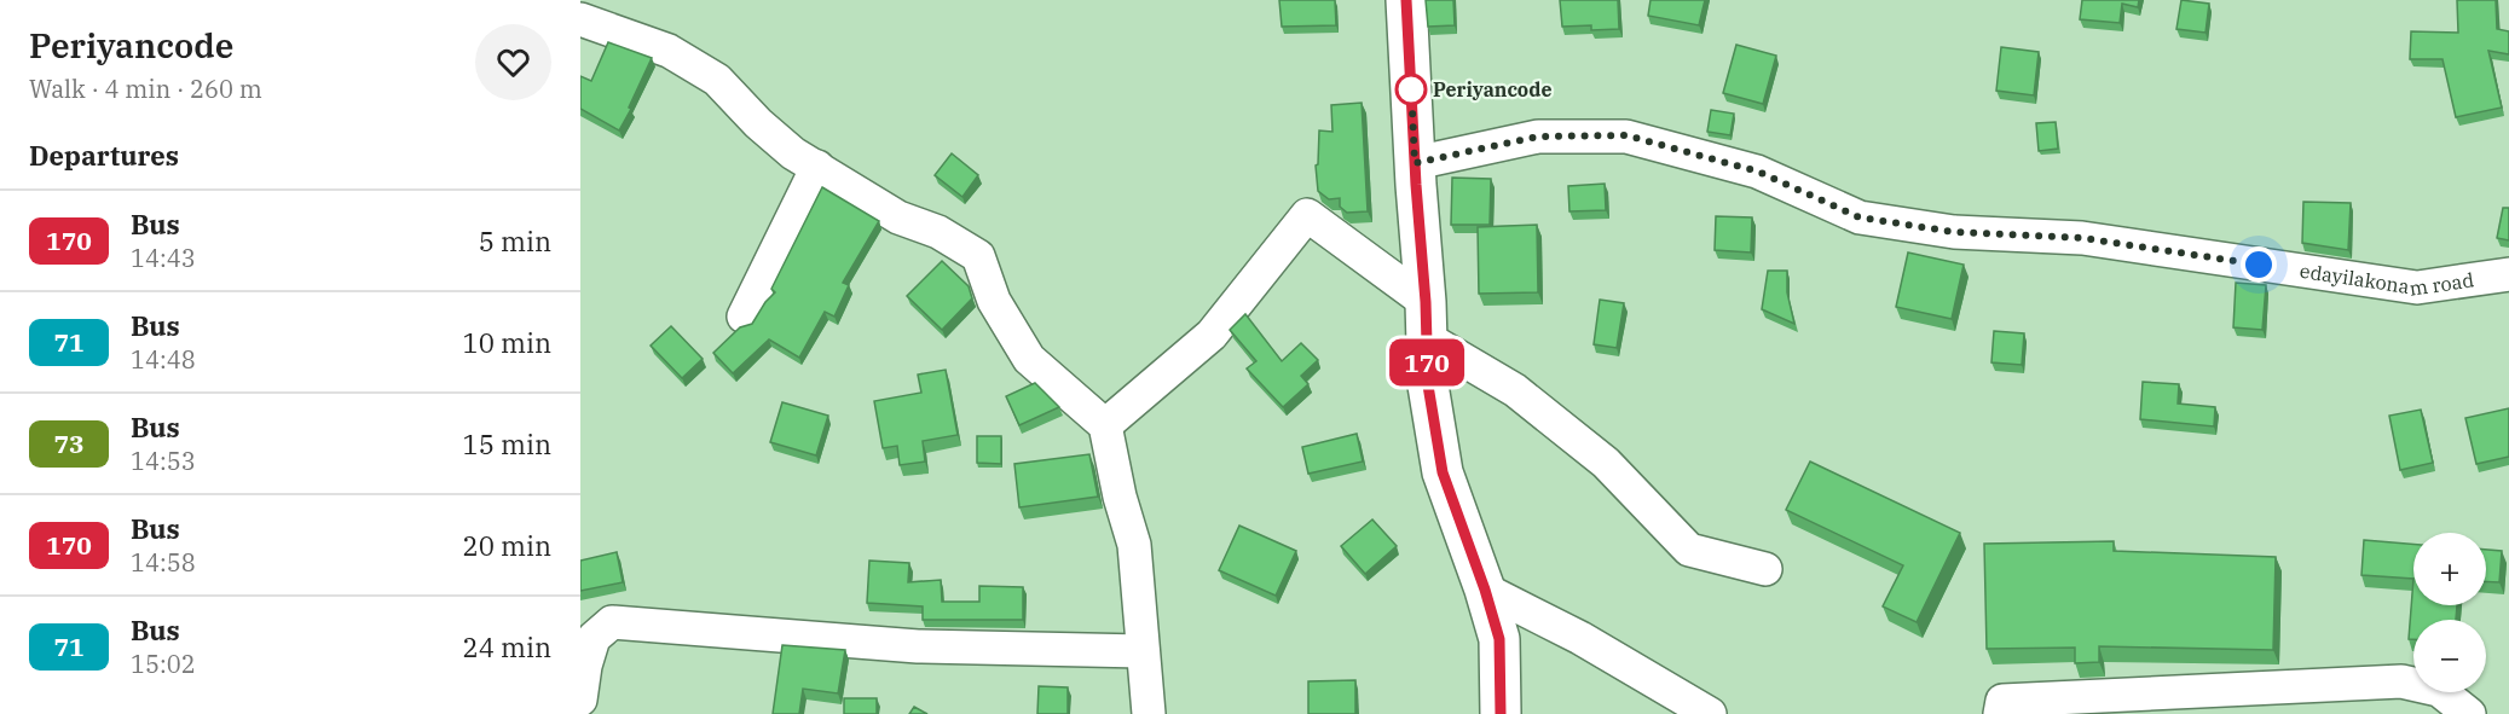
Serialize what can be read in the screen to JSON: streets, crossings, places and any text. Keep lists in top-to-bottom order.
{
  "streets": {
    "street": ["edayilakonam road"]
  },
  "places": ["Periyancode"],
  "lines": ["bus line 170"],
  "page": {
    "heading": [
      ["Periyancode", "Walk · 4 min · 260 m"],
      "Departures"
    ],
    "on_map": "170",
    "list": [
      {
        "mark": "170",
        "name": "Bus",
        "note": "14:43",
        "value": "5 min"
      },
      {
        "mark": "71",
        "name": "Bus",
        "note": "14:48",
        "value": "10 min"
      },
      {
        "mark": "73",
        "name": "Bus",
        "note": "14:53",
        "value": "15 min"
      },
      {
        "mark": "170",
        "name": "Bus",
        "note": "14:58",
        "value": "20 min"
      },
      {
        "mark": "71",
        "name": "Bus",
        "note": "15:02",
        "value": "24 min"
      }
    ],
    "map_buttons": ["+", "−"]
  }
}
